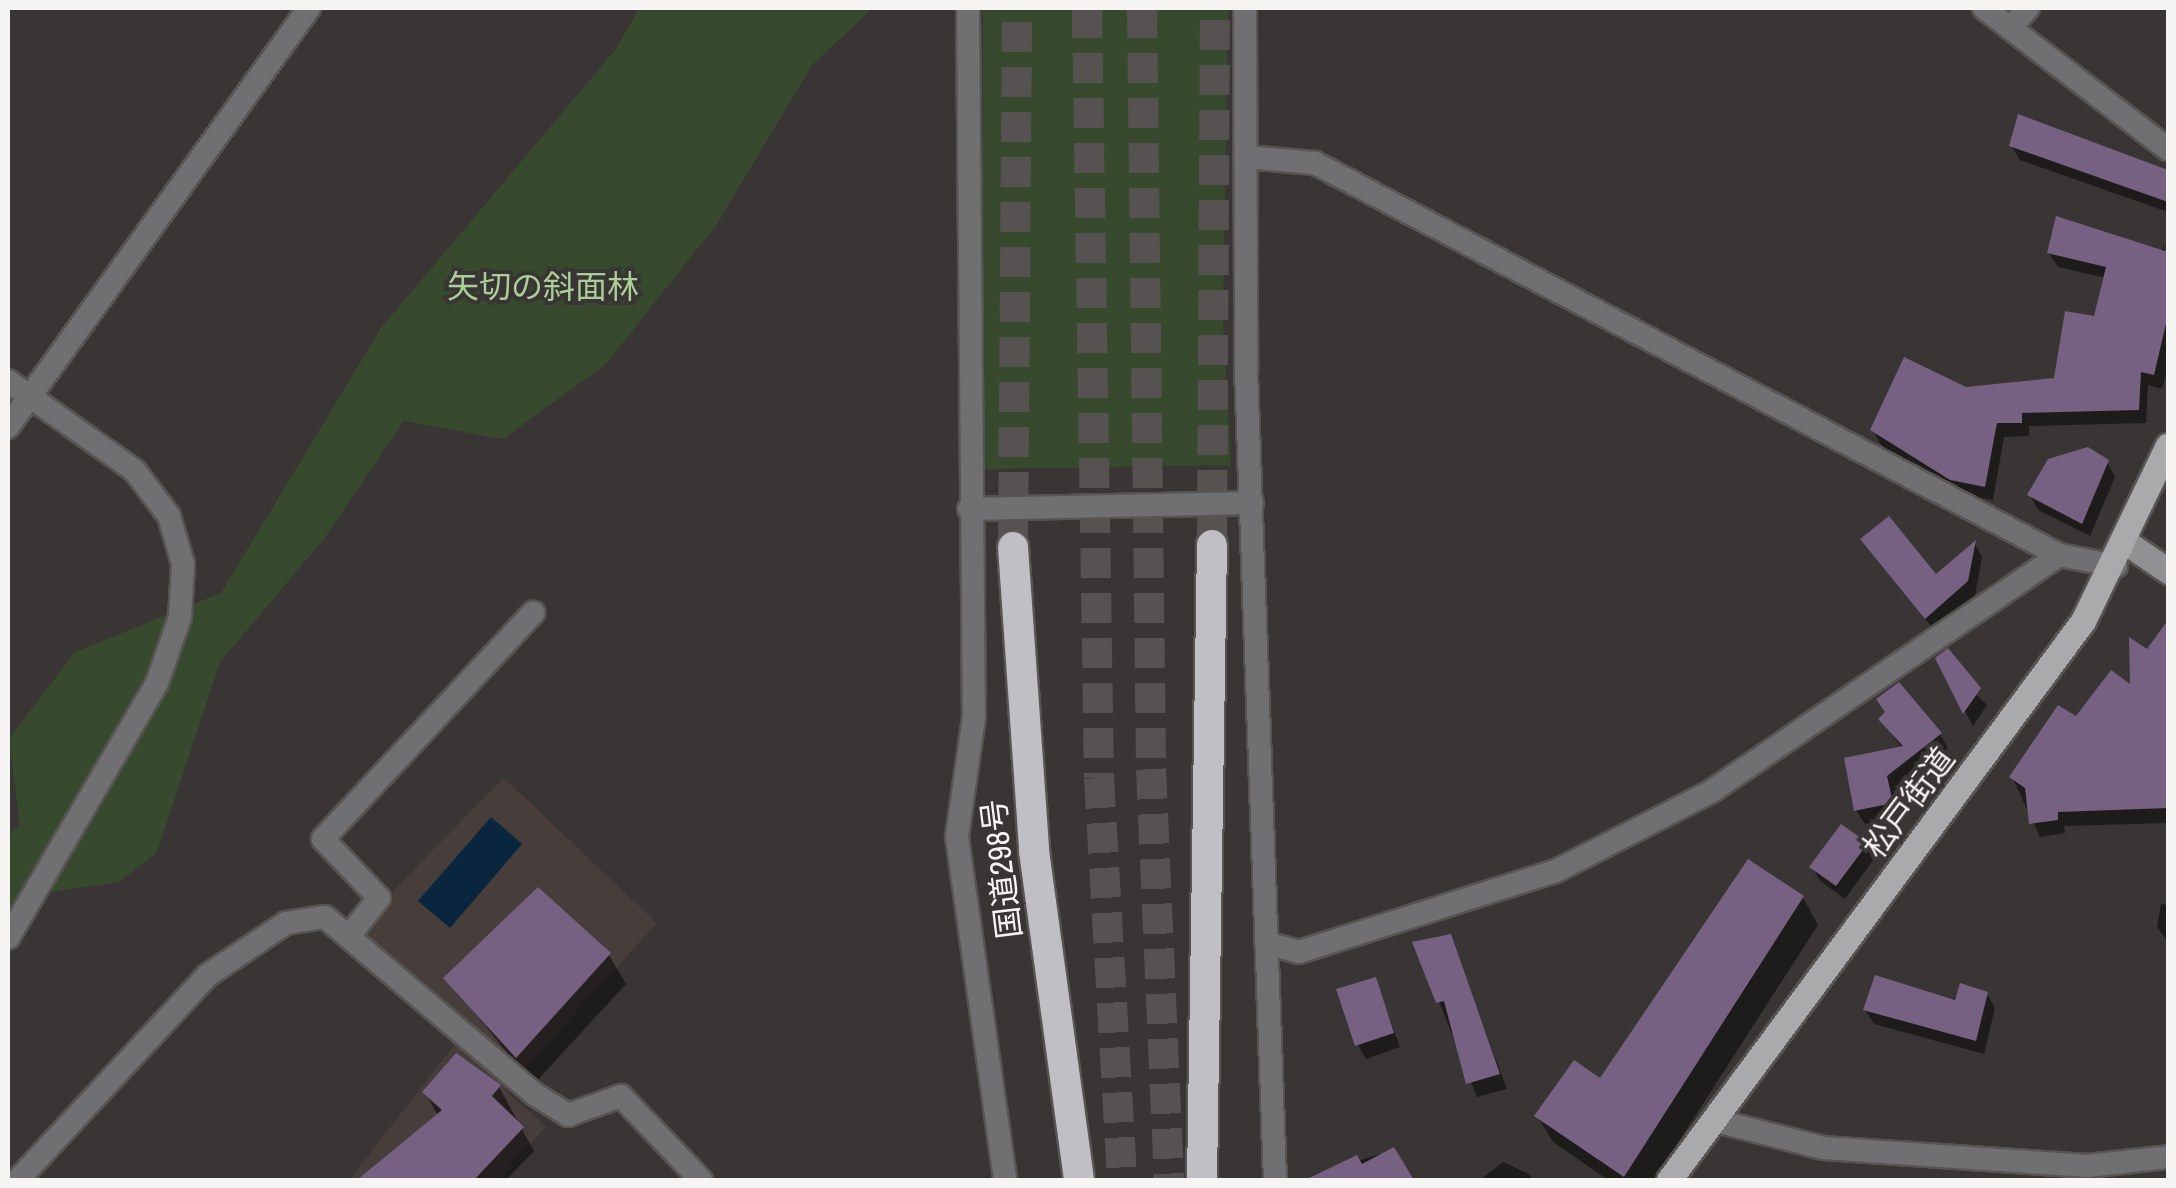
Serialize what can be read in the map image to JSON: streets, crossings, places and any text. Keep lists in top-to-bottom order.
{
  "streets": {
    "highway": ["国道298号"],
    "main road": ["松戸街道"]
  },
  "parks": ["矢切の斜面林"]
}
